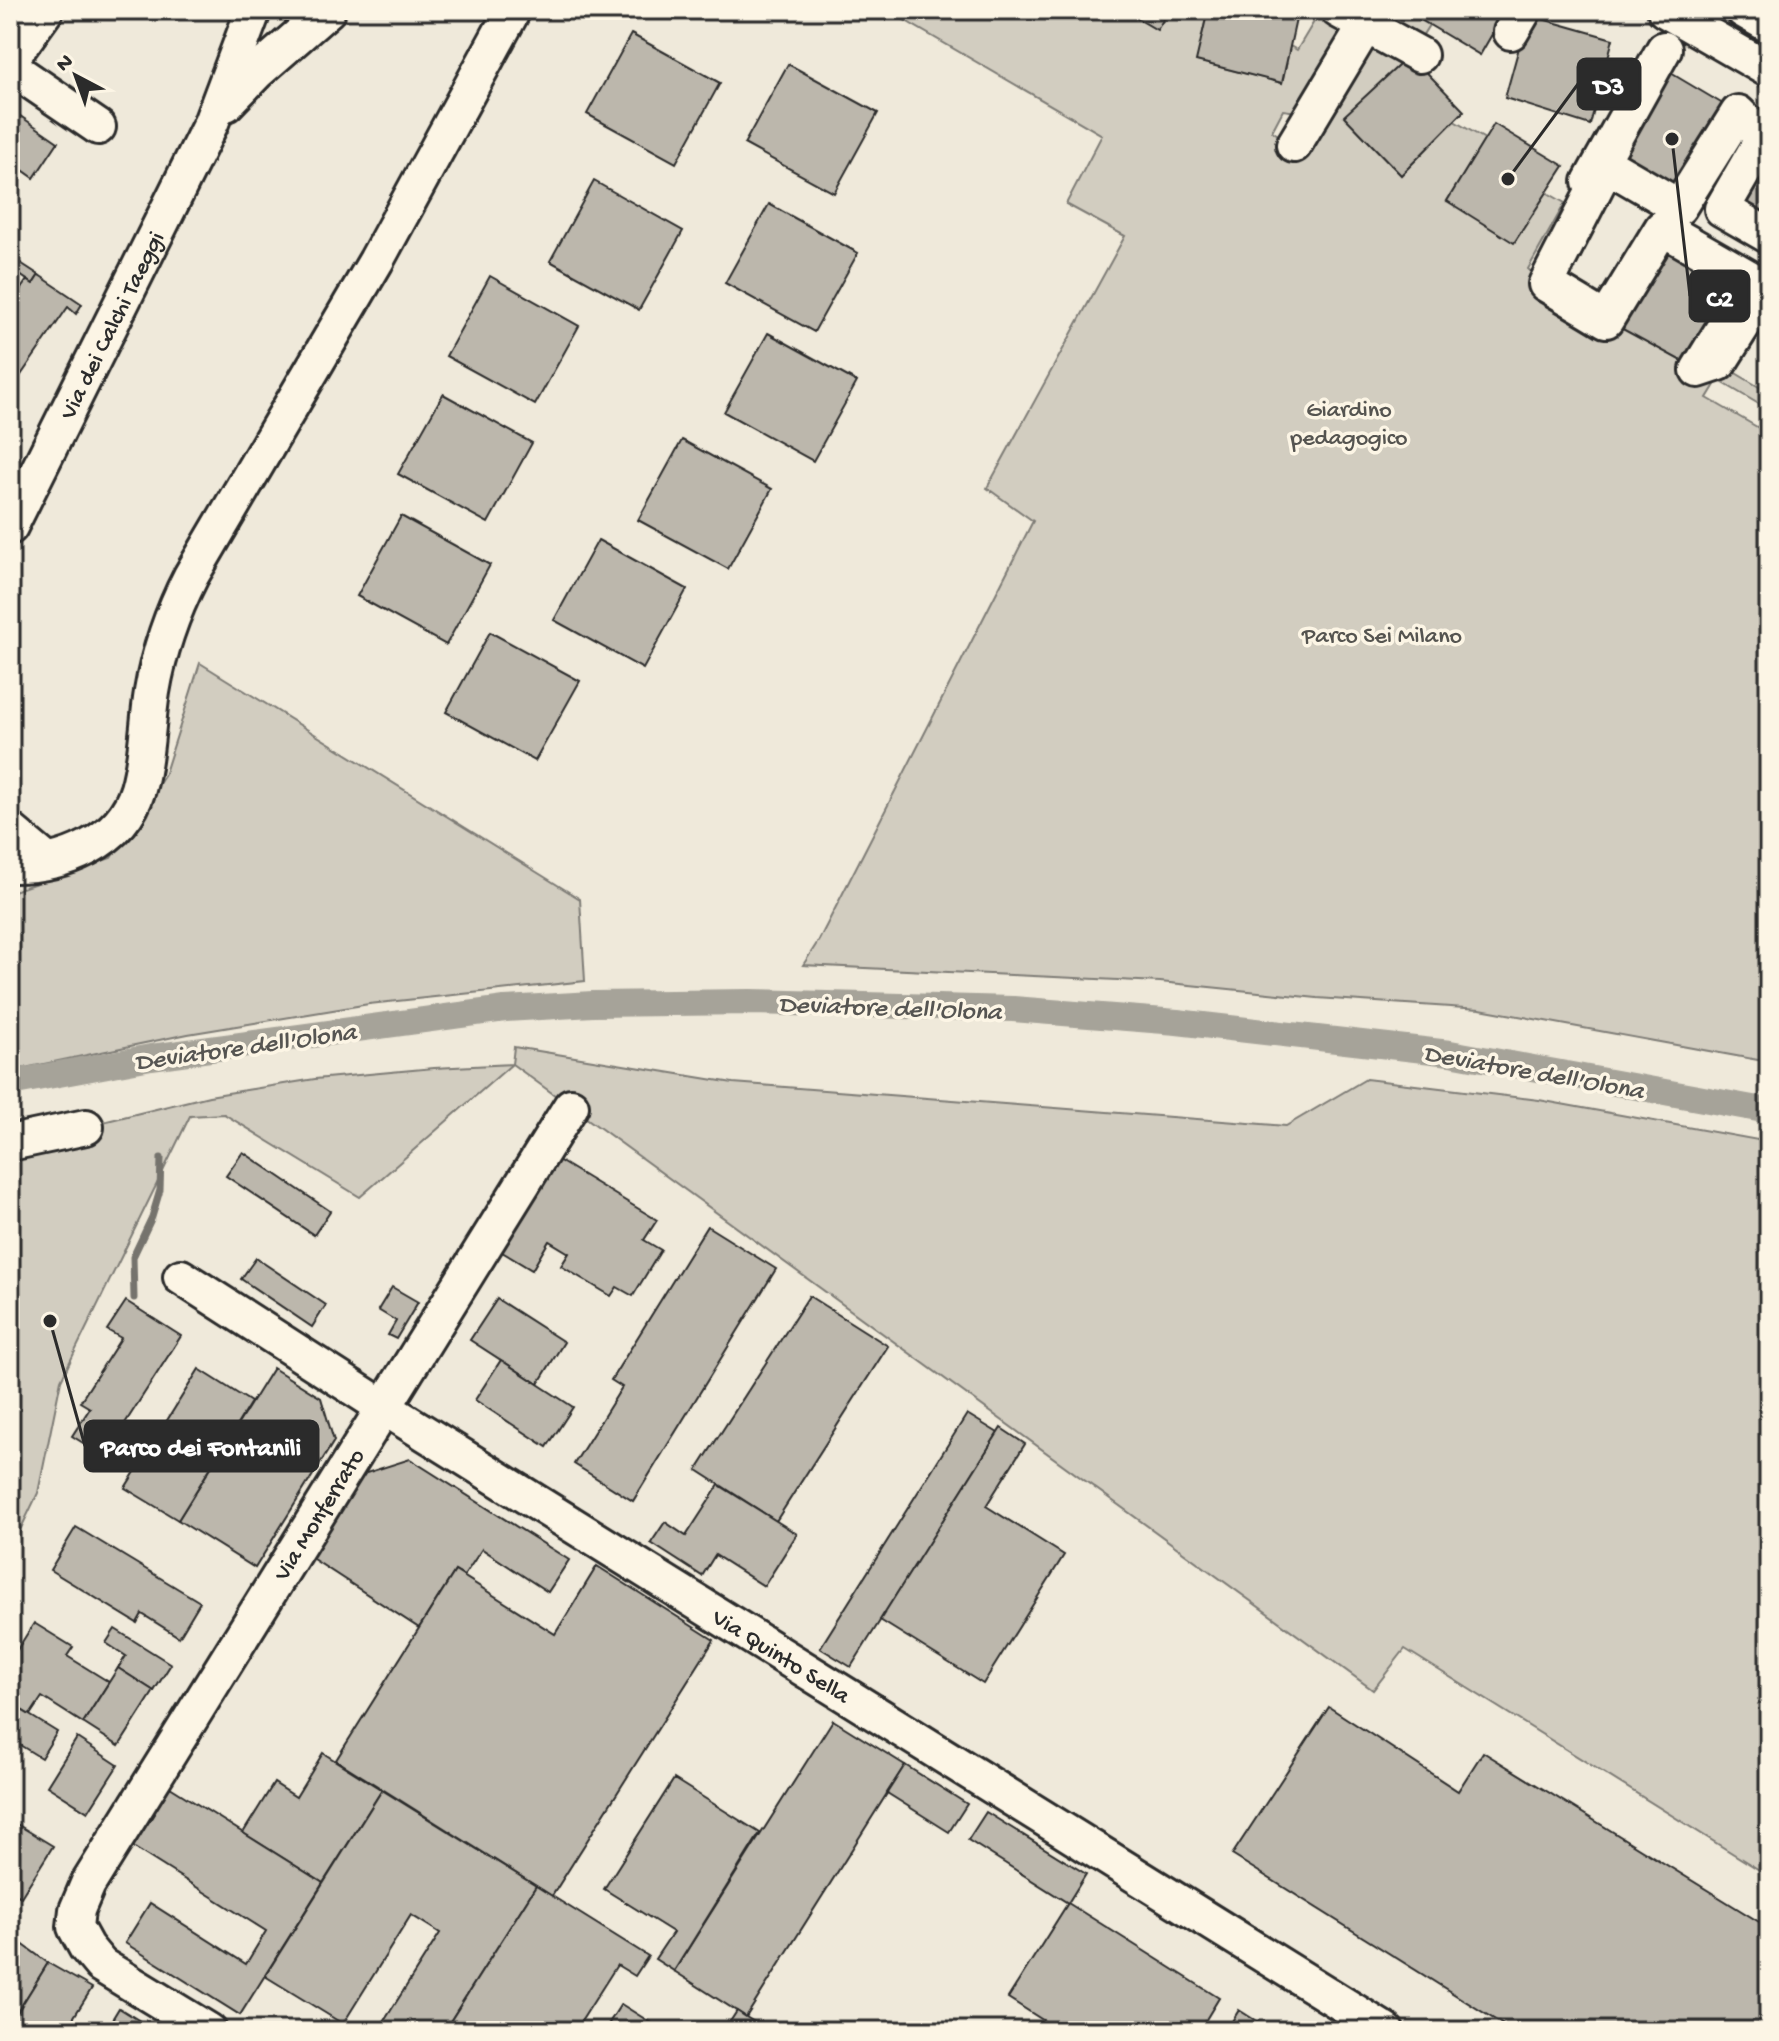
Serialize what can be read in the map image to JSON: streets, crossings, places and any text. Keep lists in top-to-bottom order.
{
  "streets": {
    "street": ["Via dei Calchi Taeggi", "Via Monferrato", "Via Quinto Sella"]
  },
  "crossings": [
    ["Via Monferrato", "Via Quinto Sella"]
  ],
  "water": ["Deviatore dell'Olona"],
  "parks": ["Giardino pedagogico", "Parco Sei Milano"],
  "places": ["C2", "D3", "Parco dei Fontanili"],
  "north": "top left"
}
